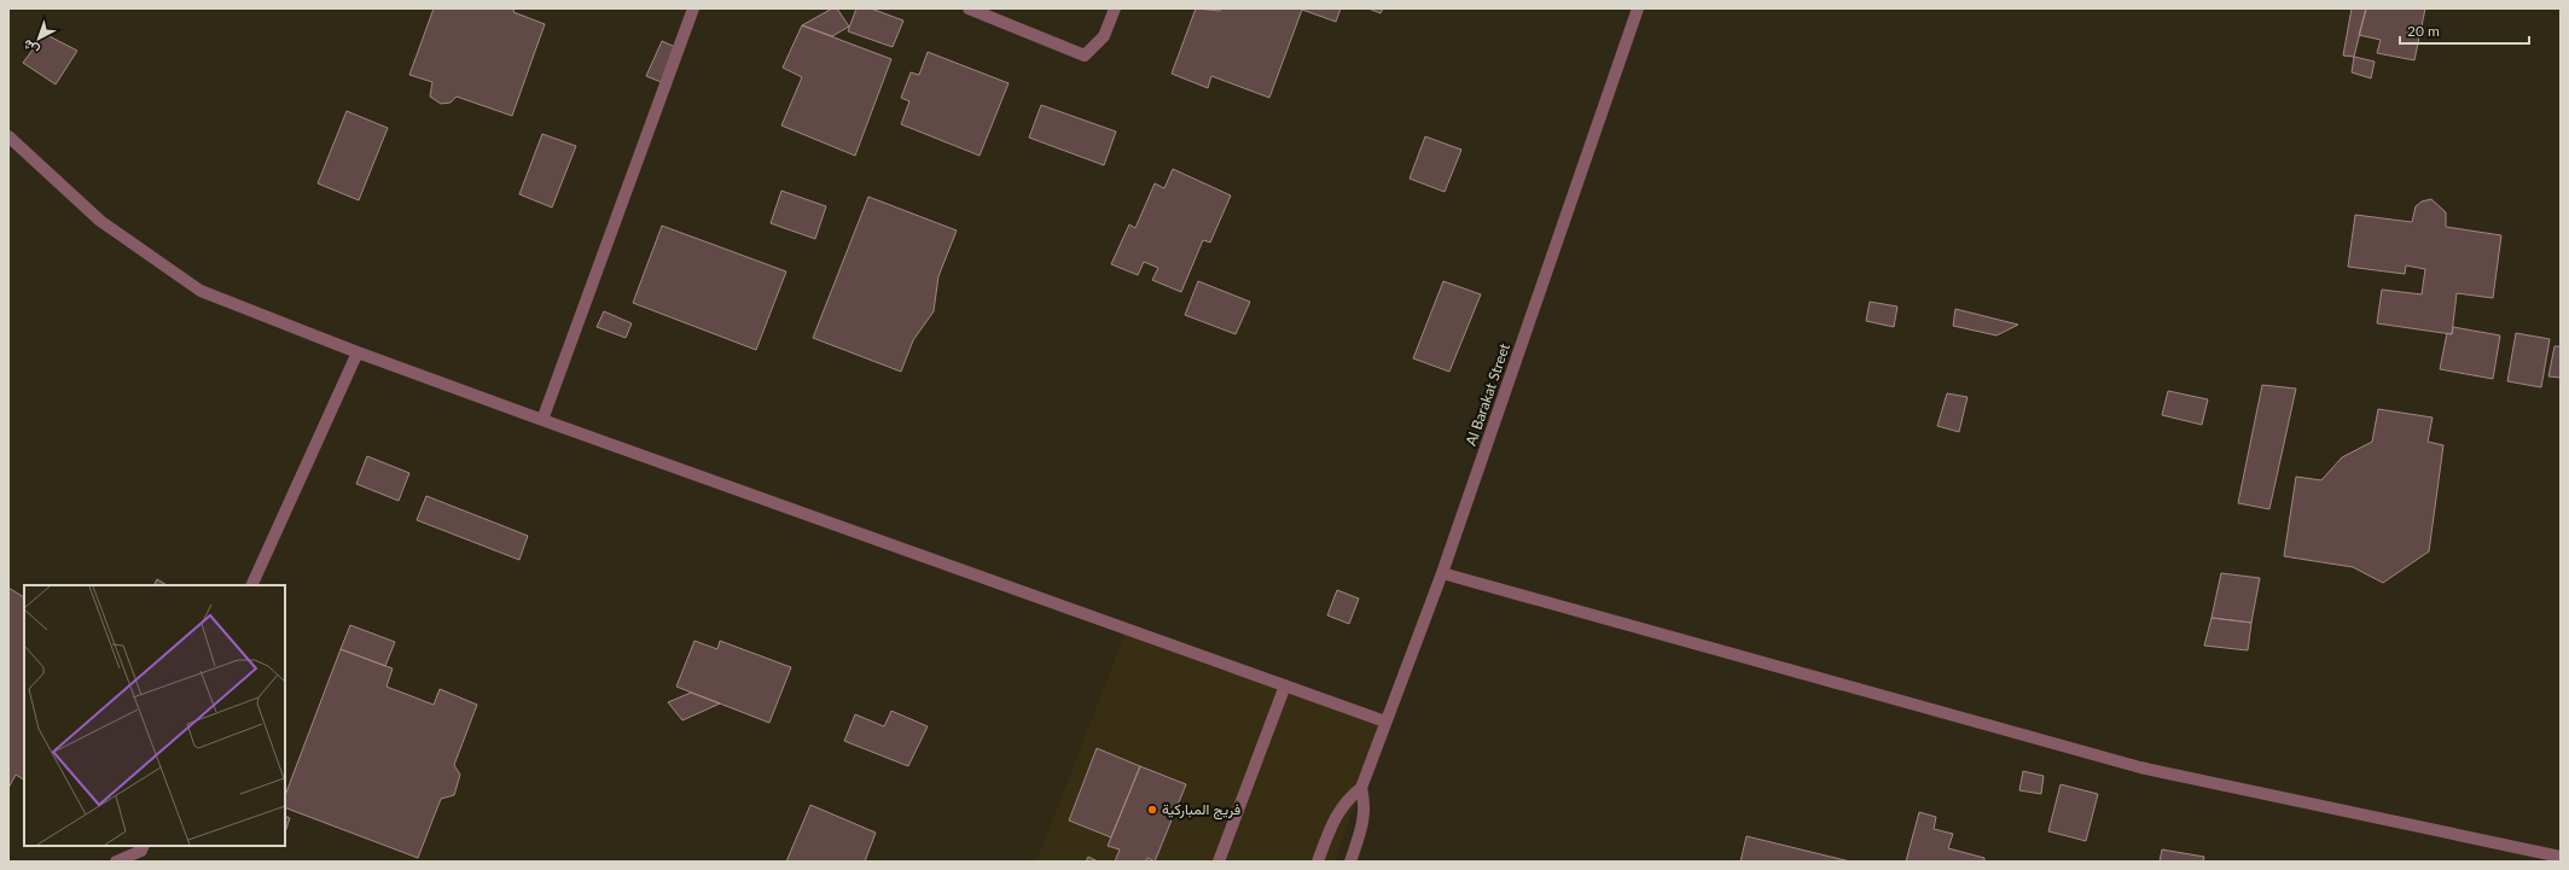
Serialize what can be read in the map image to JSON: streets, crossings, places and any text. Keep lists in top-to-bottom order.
{
  "streets": {
    "street": ["Al Barakat Street"]
  },
  "places": ["فريج المباركية"],
  "scale_bar": "20 m",
  "north": "bottom left"
}
